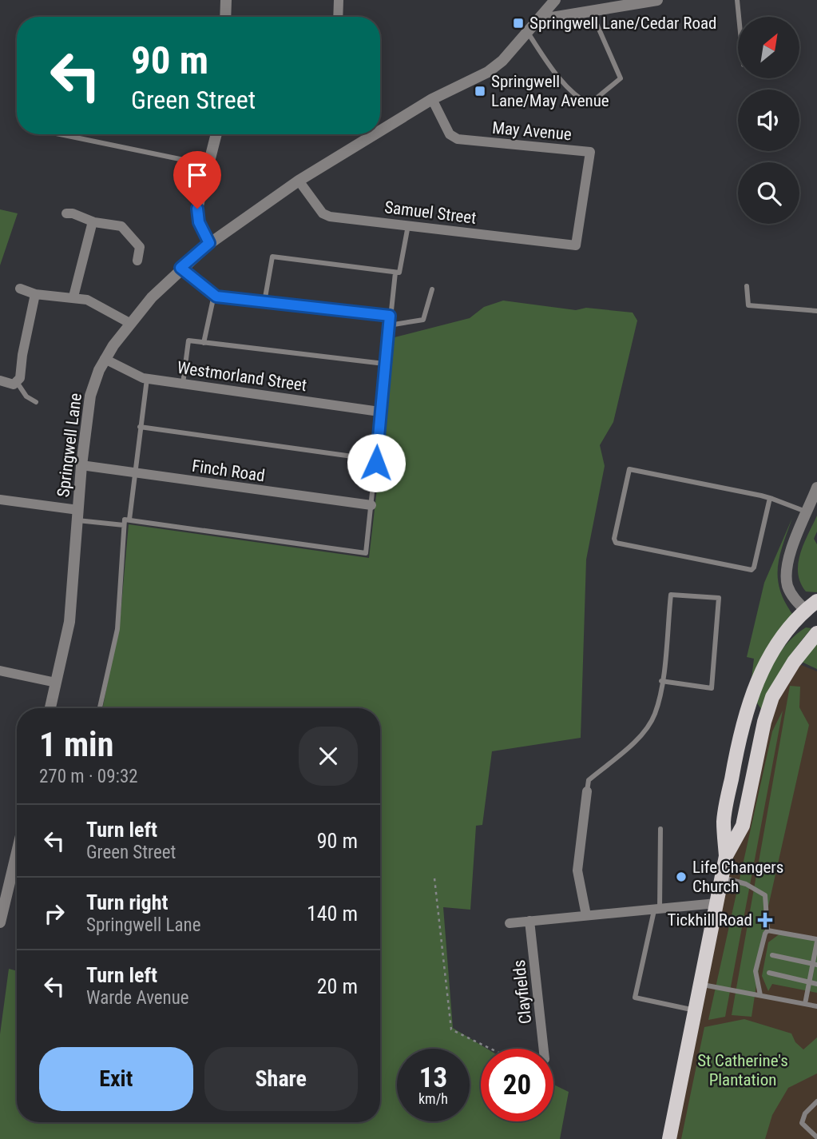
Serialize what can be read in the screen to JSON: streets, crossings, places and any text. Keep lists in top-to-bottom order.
{
  "streets": {
    "street": [
      "May Avenue",
      "Samuel Street",
      "Westmorland Street",
      "Springwell Lane",
      "Finch Road",
      "Clayfields"
    ]
  },
  "crossings": [
    ["May Avenue", "Samuel Street"],
    ["May Avenue", "Springwell Lane"],
    ["Samuel Street", "Springwell Lane"],
    ["Westmorland Street", "Springwell Lane"],
    ["Springwell Lane", "Finch Road"]
  ],
  "parks": ["St Catherine's Plantation"],
  "places": {
    "transit": ["Springwell Lane/Cedar Road", "Springwell Lane/May Avenue"],
    "other": ["Life Changers Church"],
    "health": ["Tickhill Road"]
  },
  "north": "top right",
  "page": {
    "turn": ["90 m", "Green Street"],
    "heading": ["1 min", "270 m · 09:32"],
    "list": [
      {
        "name": "Turn left",
        "note": "Green Street",
        "value": "90 m"
      },
      {
        "name": "Turn right",
        "note": "Springwell Lane",
        "value": "140 m"
      },
      {
        "name": "Turn left",
        "note": "Warde Avenue",
        "value": "20 m"
      }
    ],
    "buttons": ["Exit", "Share"],
    "speed": "13 km/h",
    "limit": "20"
  }
}
